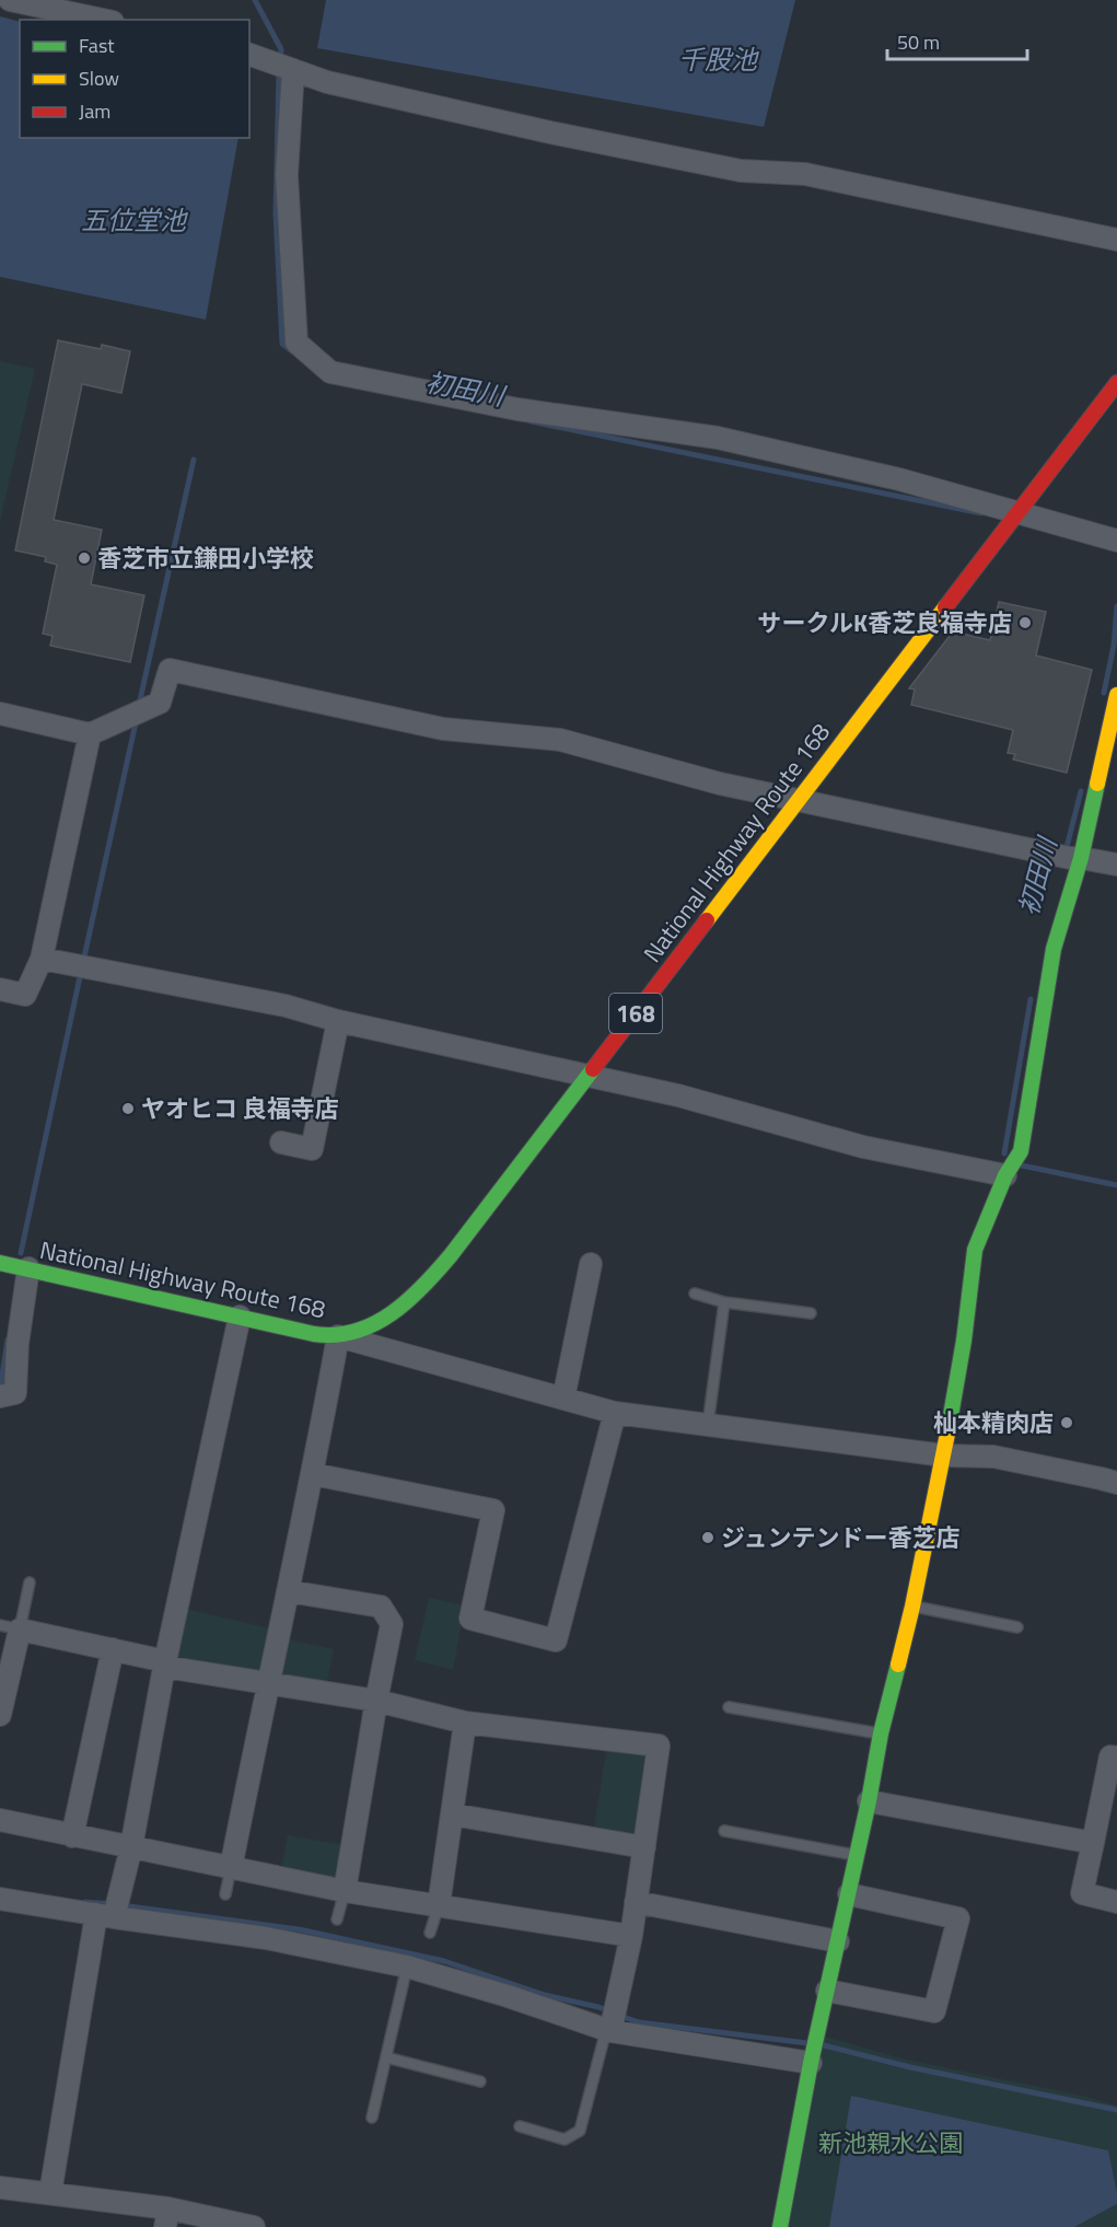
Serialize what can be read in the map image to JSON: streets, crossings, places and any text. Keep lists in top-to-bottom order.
{
  "streets": {
    "main road": ["National Highway Route 168", "168"]
  },
  "water": ["千股池", "五位堂池", "初田川"],
  "parks": ["新池親水公園"],
  "places": [
    "香芝市立鎌田小学校",
    "サークルK香芝良福寺店",
    "ヤオヒコ 良福寺店",
    "杣本精肉店",
    "ジュンテンドー香芝店"
  ],
  "legend": ["Fast", "Slow", "Jam"],
  "scale_bar": "50 m"
}
